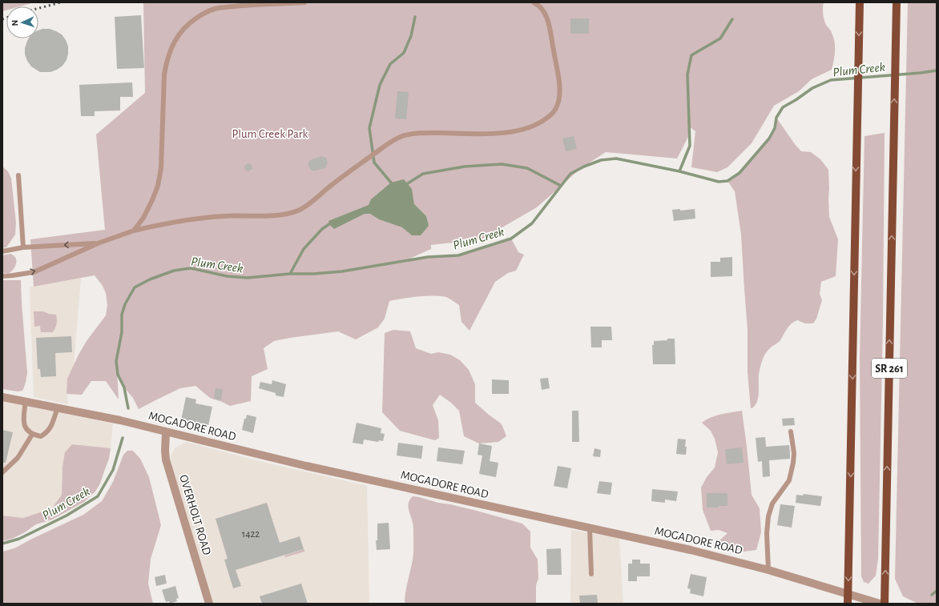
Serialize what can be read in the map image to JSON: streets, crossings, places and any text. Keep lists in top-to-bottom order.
{
  "streets": {
    "main road": ["SR 261"],
    "street": ["MOGADORE ROAD", "OVERHOLT ROAD"]
  },
  "crossings": [
    ["MOGADORE ROAD", "OVERHOLT ROAD"]
  ],
  "water": ["Plum Creek"],
  "parks": ["Plum Creek Park"],
  "house_numbers": ["1422"],
  "north": "left"
}
